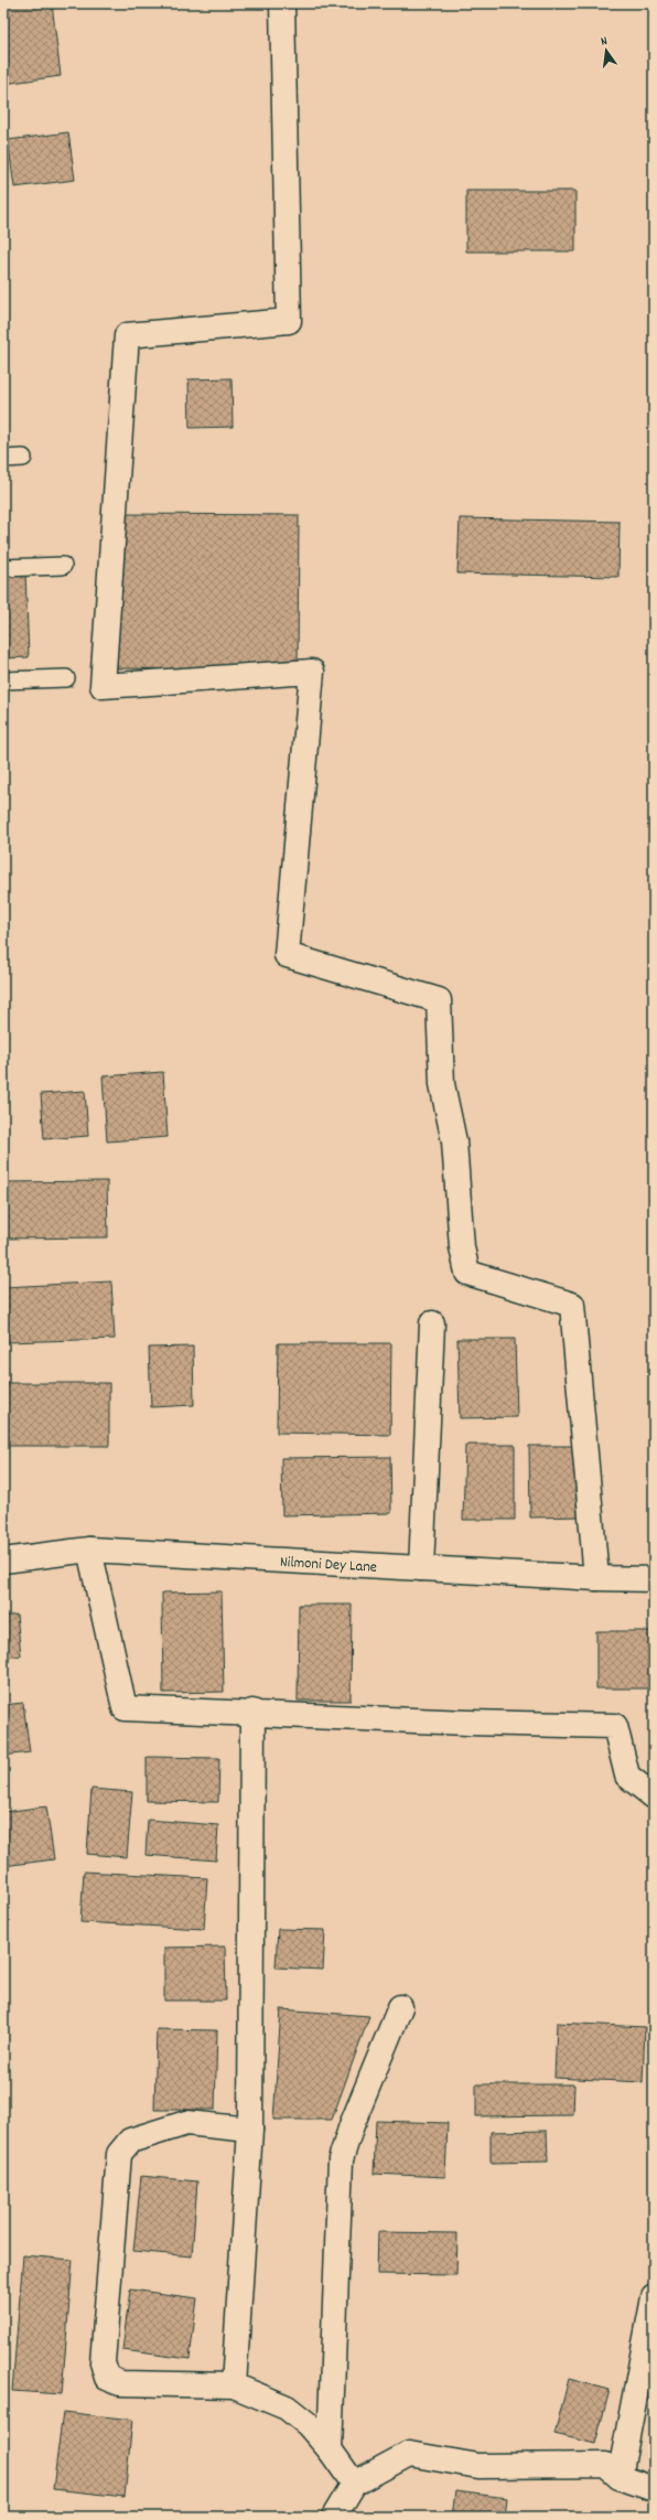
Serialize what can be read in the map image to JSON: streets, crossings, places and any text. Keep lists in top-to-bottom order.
{
  "streets": {
    "street": ["Nilmoni Dey Lane"]
  },
  "north": "top"
}
